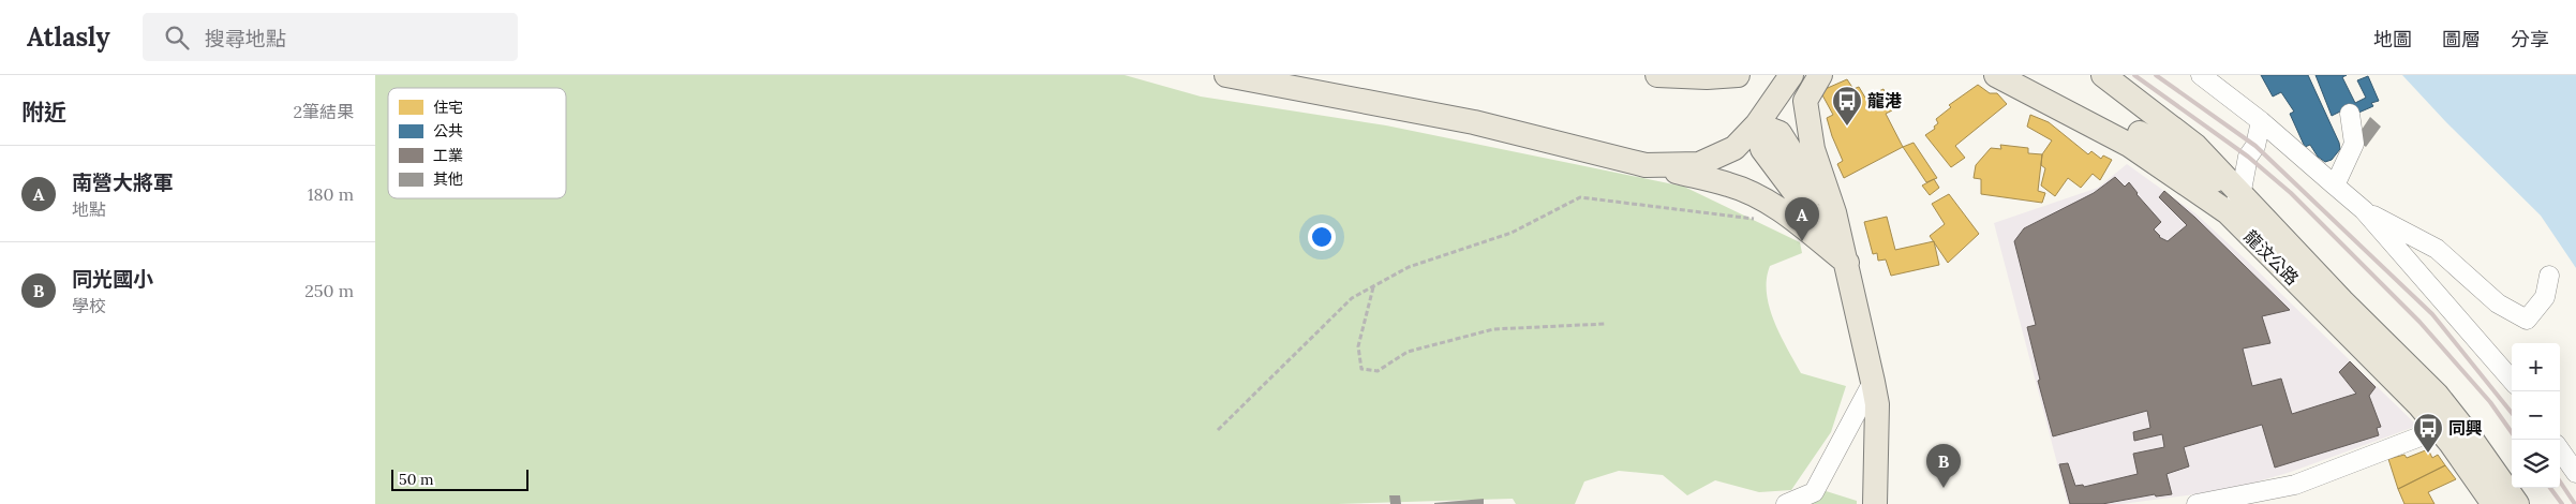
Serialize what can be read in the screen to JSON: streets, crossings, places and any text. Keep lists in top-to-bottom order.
{
  "streets": {
    "main road": ["龍汶公路"]
  },
  "places": {
    "bus stop": ["龍港", "同興"]
  },
  "legend": [
    "住宅",
    "公共",
    "工業",
    "其他"
  ],
  "scale_bar": "50 m",
  "page": {
    "header": "Atlasly",
    "search": "搜尋地點",
    "nav": ["地圖", "圖層", "分享"],
    "heading": ["附近", "2筆結果"],
    "list": [
      {
        "mark": "A",
        "name": "南營大將軍",
        "note": "地點",
        "value": "180 m"
      },
      {
        "mark": "B",
        "name": "同光國小",
        "note": "學校",
        "value": "250 m"
      }
    ],
    "pins": ["A", "B"],
    "map_buttons": ["+", "−"],
    "scale": "50 m"
  }
}
